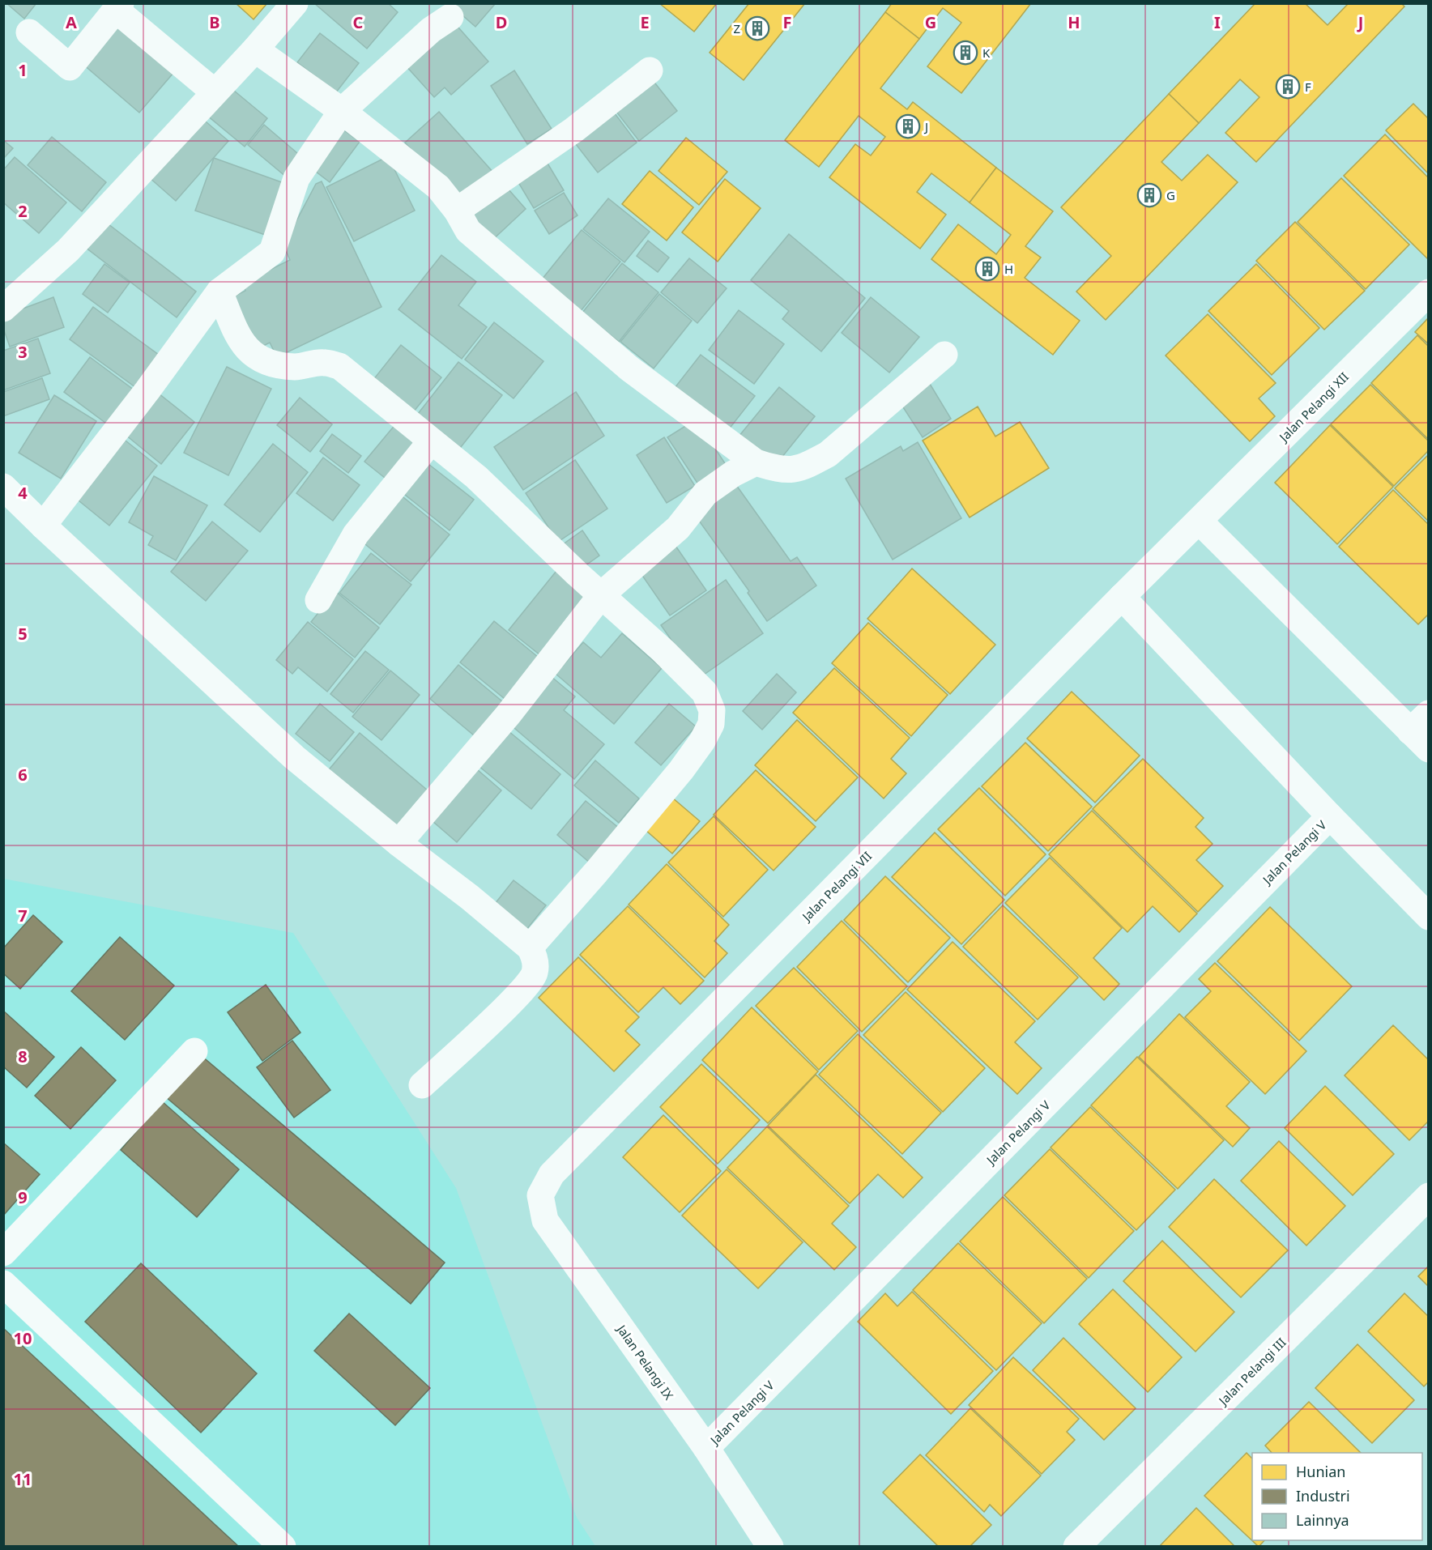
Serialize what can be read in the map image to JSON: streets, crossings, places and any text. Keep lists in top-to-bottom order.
{
  "streets": {
    "street": [
      "Jalan Pelangi XII",
      "Jalan Pelangi V",
      "Jalan Pelangi VII",
      "Jalan Pelangi IX",
      "Jalan Pelangi III"
    ]
  },
  "crossings": [
    ["Jalan Pelangi XII", "Jalan Pelangi VII"],
    ["Jalan Pelangi V", "Jalan Pelangi IX"],
    ["Jalan Pelangi VII", "Jalan Pelangi IX"]
  ],
  "places": {
    "building": [
      "Z",
      "K",
      "F",
      "J",
      "G",
      "H"
    ]
  },
  "legend": ["Hunian", "Industri", "Lainnya"],
  "grid": {
    "columns": [
      "A",
      "B",
      "C",
      "D",
      "E",
      "F",
      "G",
      "H",
      "I",
      "J"
    ],
    "rows": [
      "1",
      "2",
      "3",
      "4",
      "5",
      "6",
      "7",
      "8",
      "9",
      "10",
      "11"
    ]
  }
}
